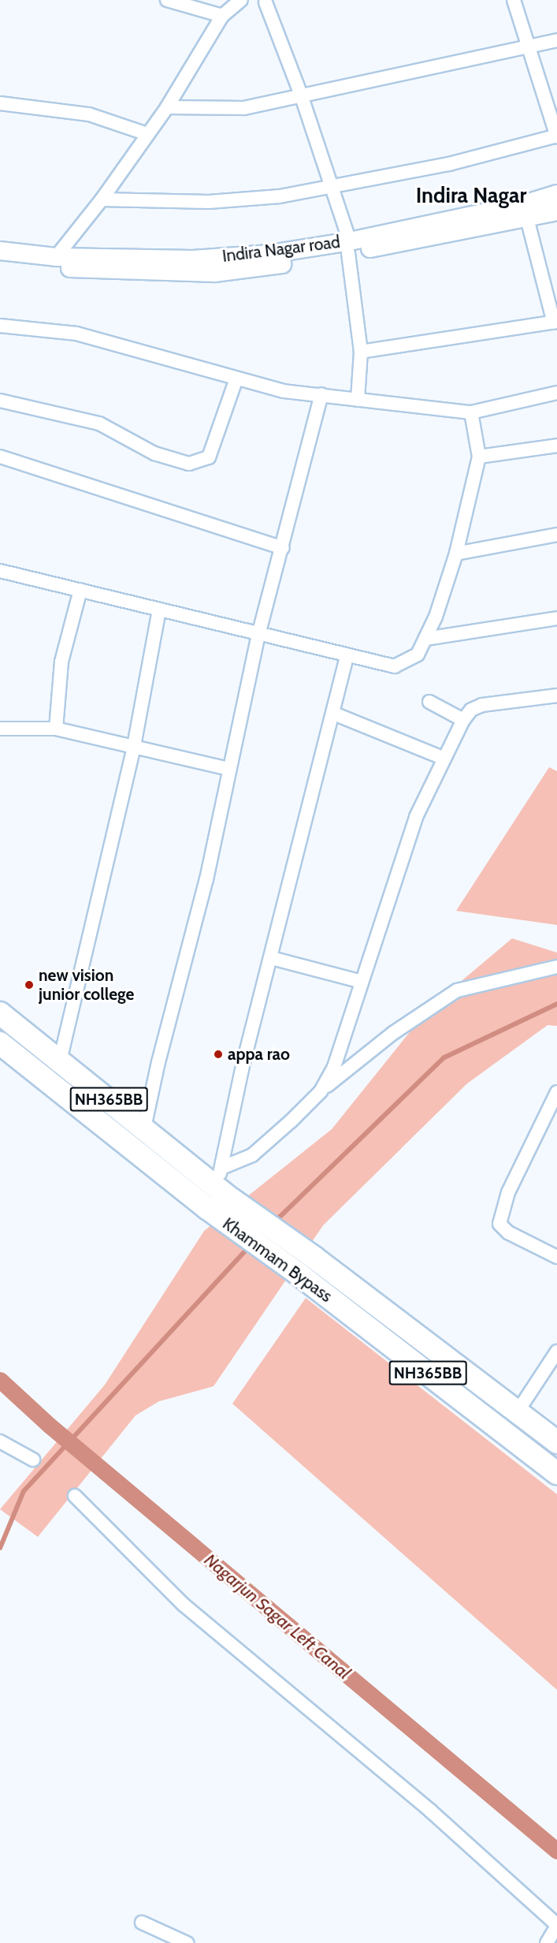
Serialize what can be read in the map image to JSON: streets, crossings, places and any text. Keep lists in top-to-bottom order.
{
  "streets": {
    "highway": ["NH365BB", "Khammam Bypass"],
    "street": ["Indira Nagar road"]
  },
  "districts": ["Indira Nagar"],
  "water": ["Nagarjun Sagar Left Canal"],
  "places": ["new vision junior college", "appa rao"]
}
